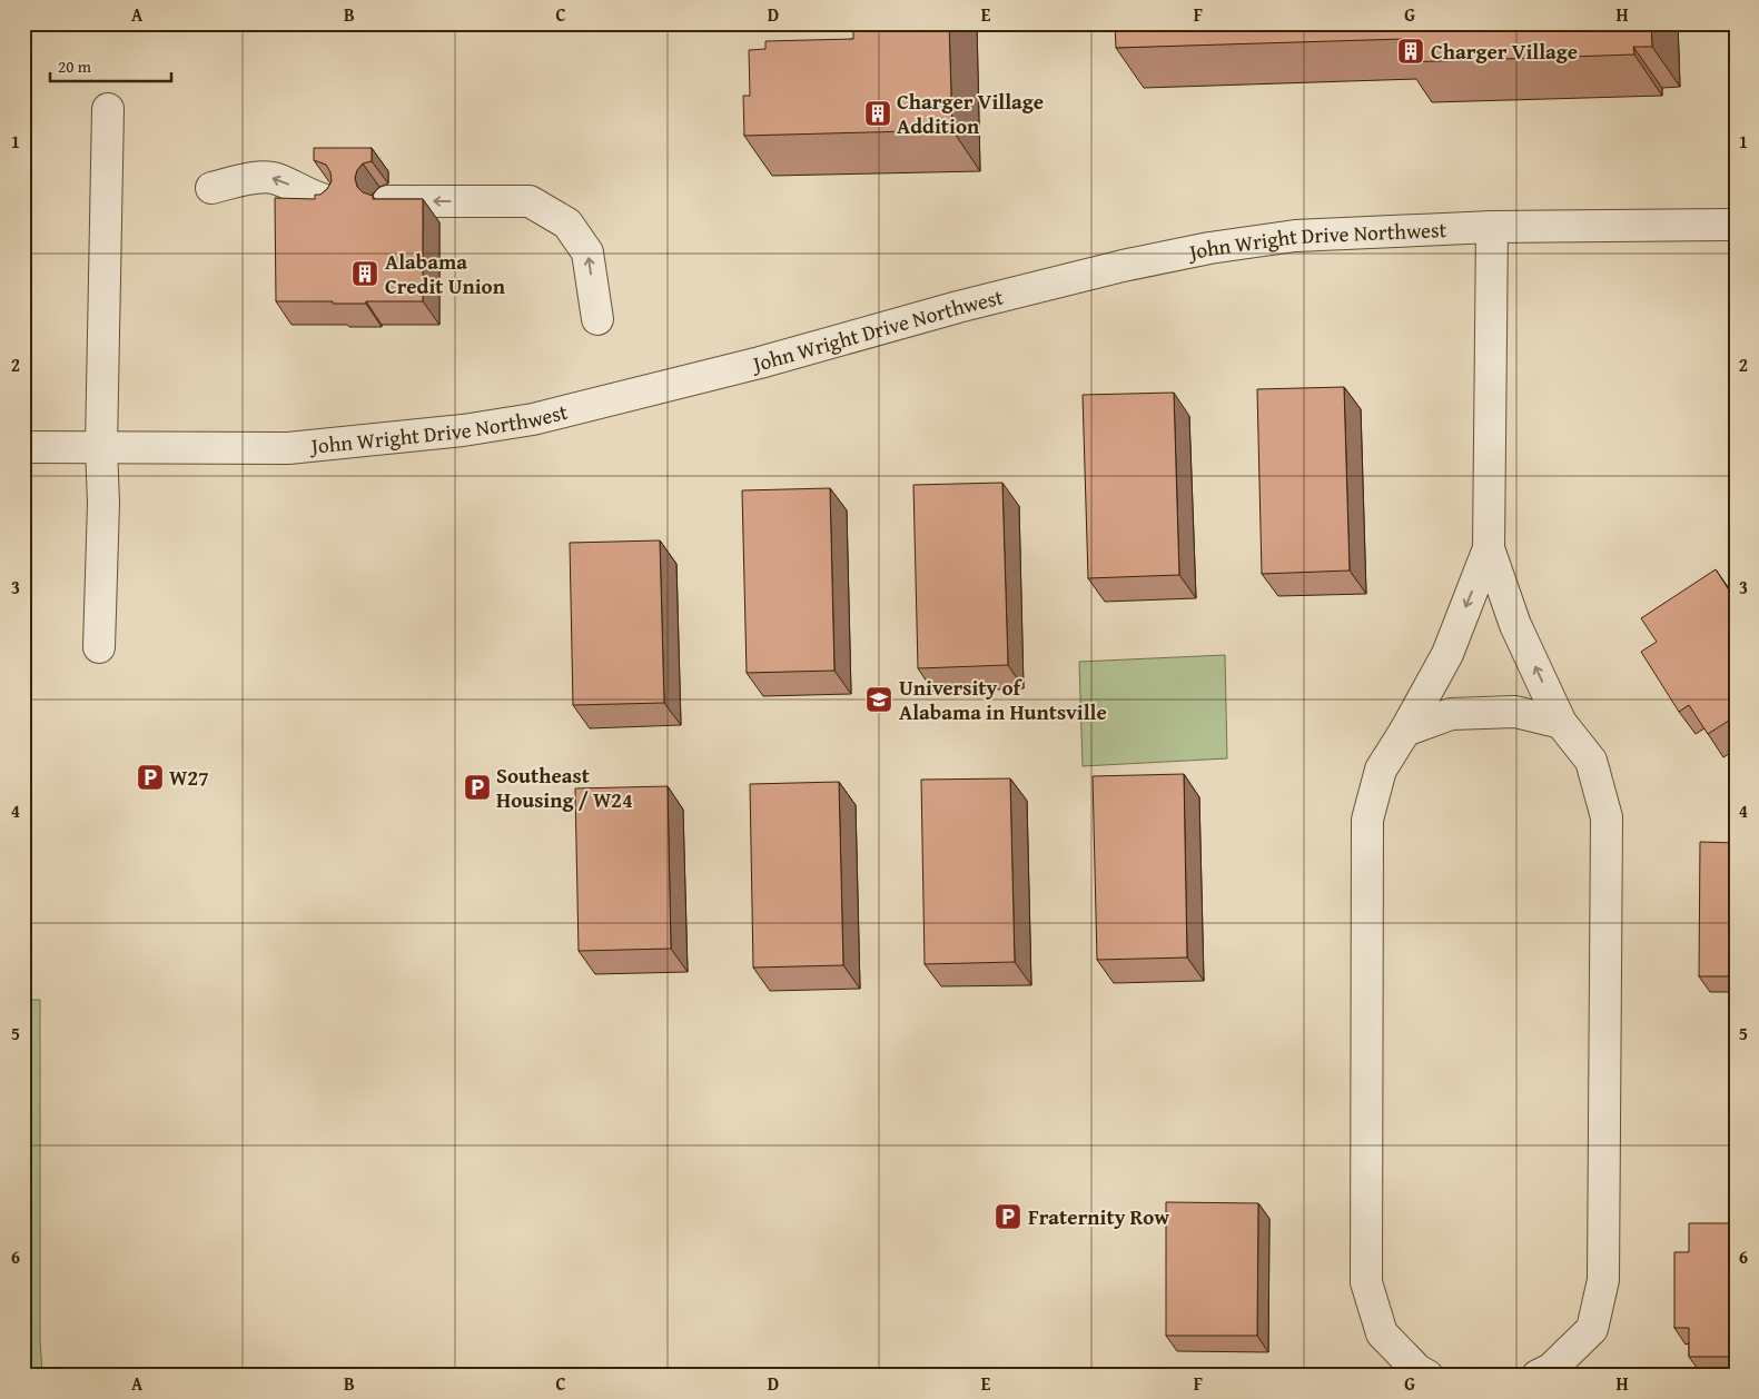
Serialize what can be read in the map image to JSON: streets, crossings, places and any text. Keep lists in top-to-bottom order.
{
  "streets": {
    "street": ["John Wright Drive Northwest"]
  },
  "places": {
    "building": ["Charger Village", "Charger Village Addition", "Alabama Credit Union"],
    "school or university": ["University of Alabama in Huntsville"],
    "parking": ["W27", "Southeast Housing / W24", "Fraternity Row"]
  },
  "scale_bar": "20 m",
  "grid": {
    "columns": [
      "A",
      "B",
      "C",
      "D",
      "E",
      "F",
      "G",
      "H"
    ],
    "rows": [
      "1",
      "2",
      "3",
      "4",
      "5",
      "6"
    ]
  }
}
